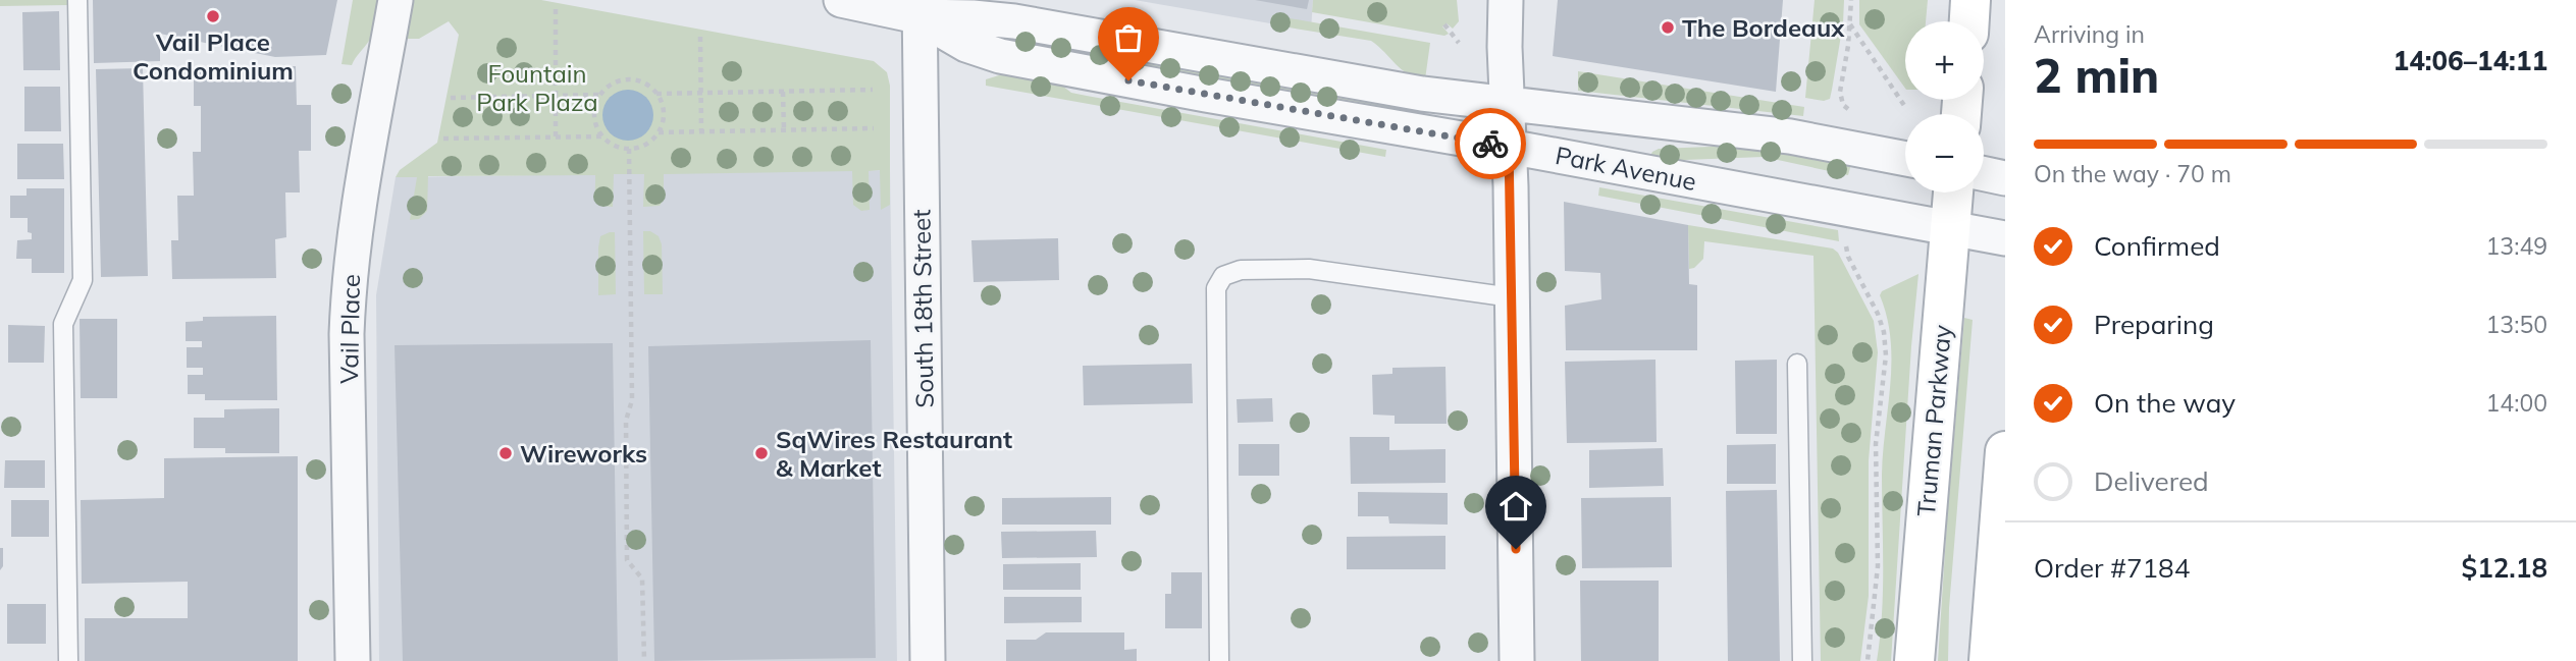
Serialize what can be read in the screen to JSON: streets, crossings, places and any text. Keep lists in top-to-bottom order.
{
  "streets": {
    "main road": ["Truman Parkway"],
    "street": ["Park Avenue", "South 18th Street", "Vail Place"]
  },
  "crossings": [
    ["Park Avenue", "South 18th Street"],
    ["Park Avenue", "Truman Parkway"]
  ],
  "parks": ["Fountain Park Plaza"],
  "places": [
    "Vail Place Condominium",
    "The Bordeaux",
    "Wireworks",
    "SqWires Restaurant & Market"
  ],
  "page": {
    "heading": ["2 min", "Arriving in", "14:06–14:11"],
    "panel": ["Order #7184", "$12.18"],
    "map_buttons": ["+", "−"],
    "bar": "On the way · 70 m",
    "list": [
      ["Confirmed", "13:49"],
      ["Preparing", "13:50"],
      ["On the way", "14:00"],
      "Delivered"
    ]
  }
}
